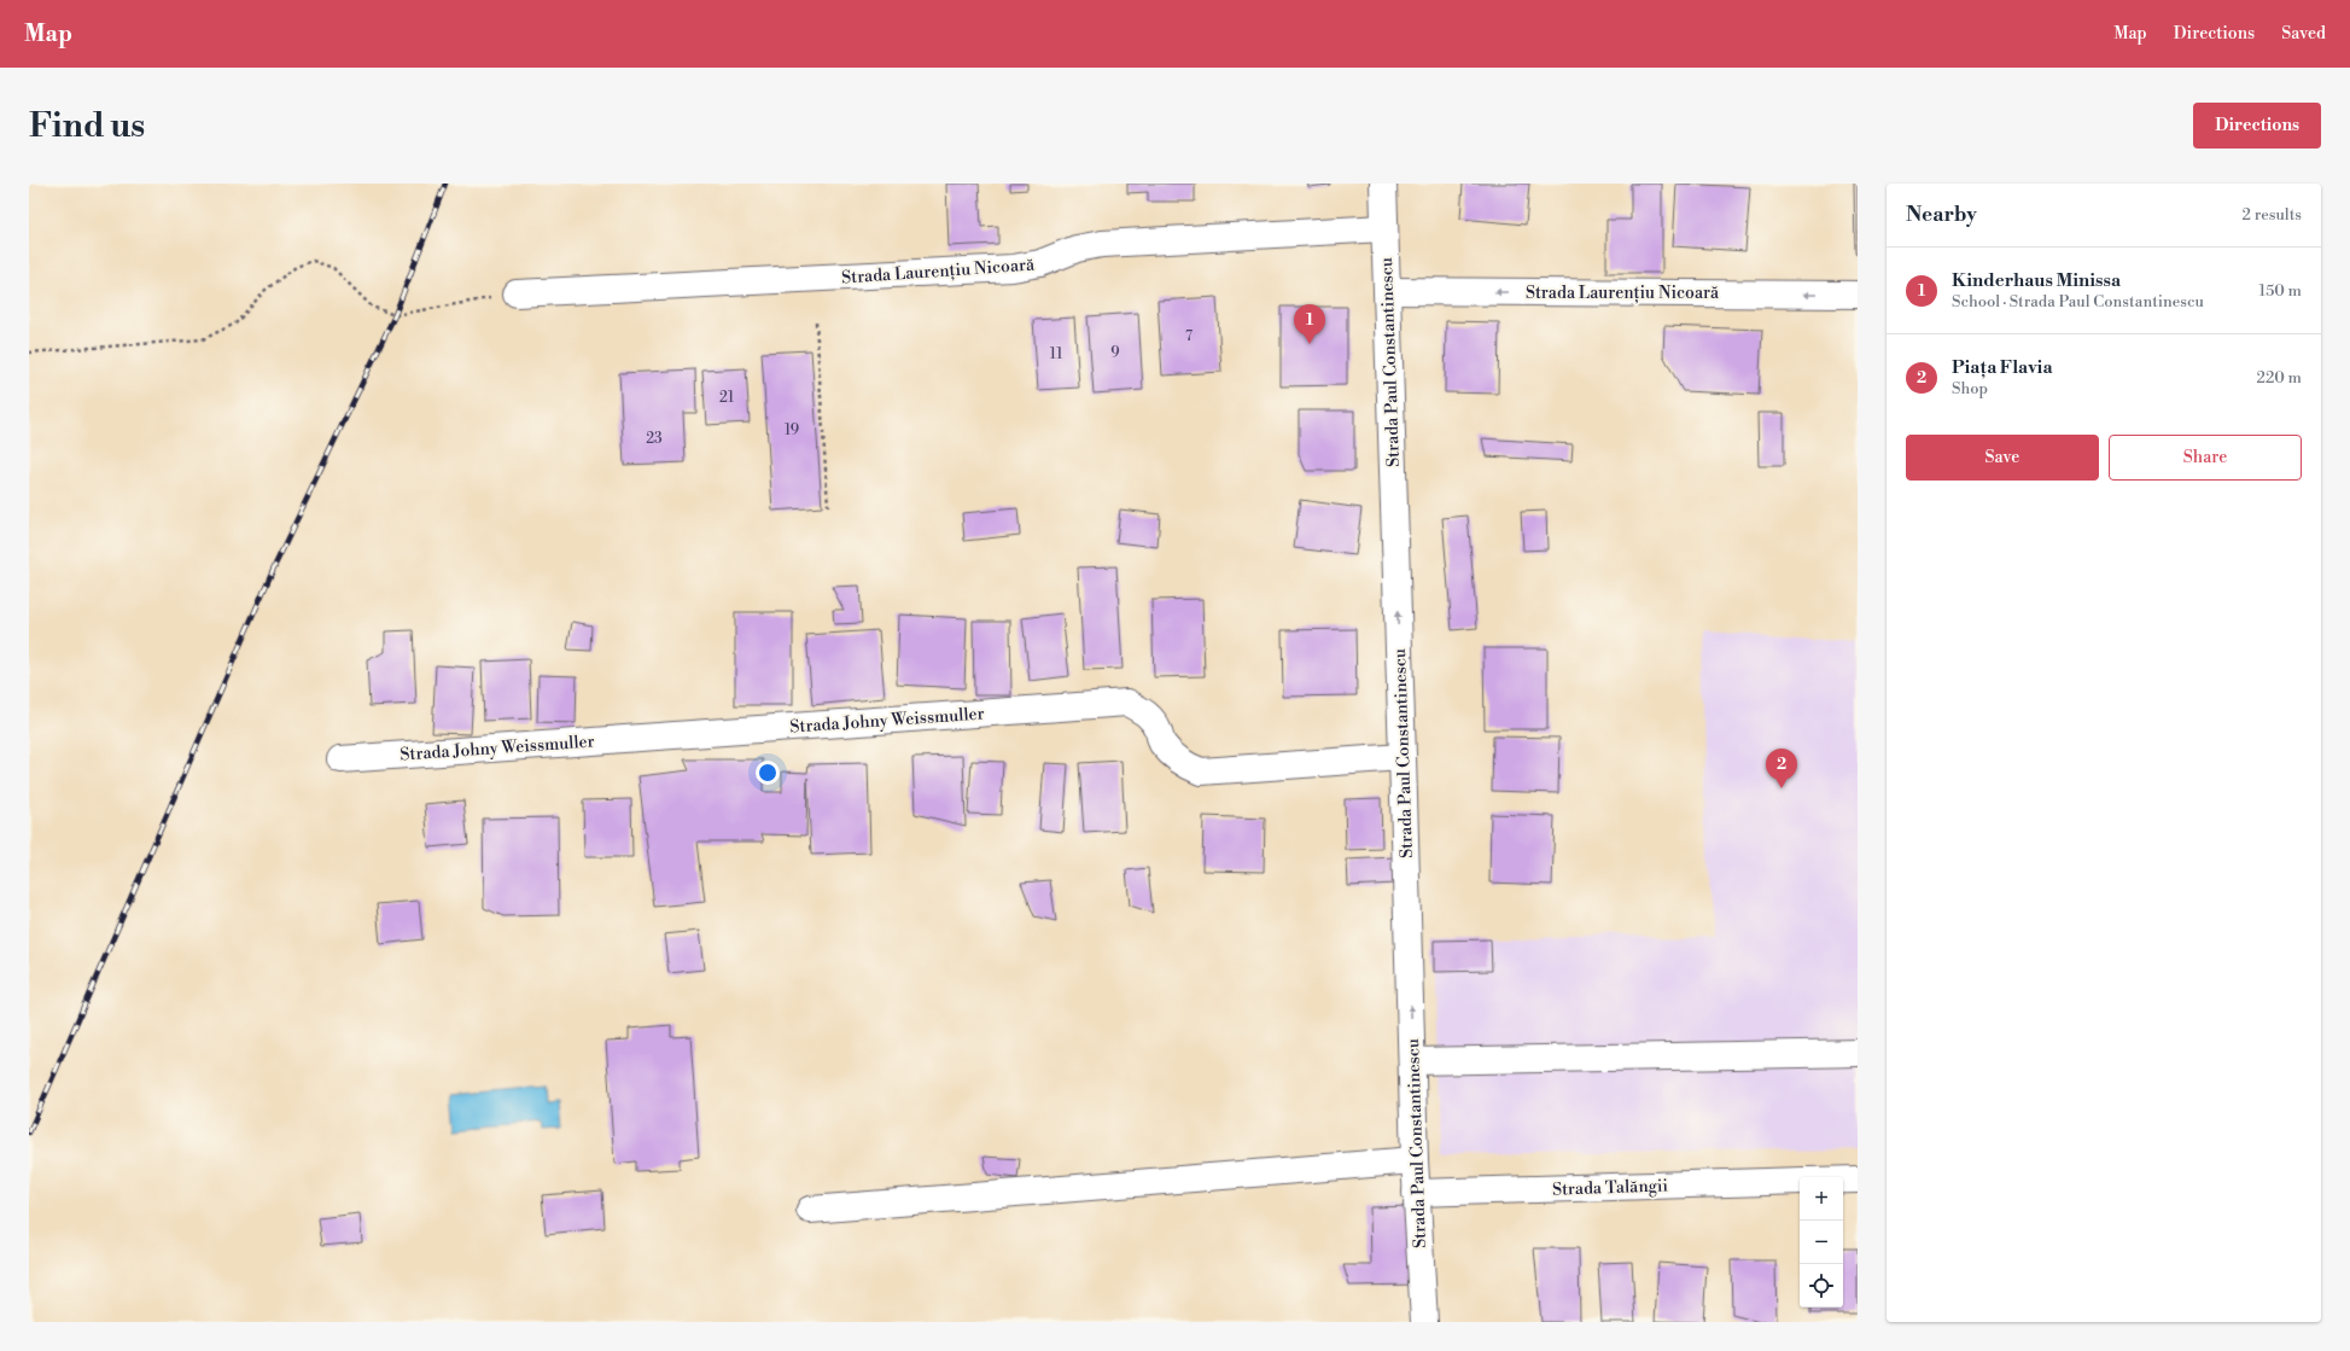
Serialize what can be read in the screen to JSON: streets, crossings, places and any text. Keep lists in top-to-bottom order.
{
  "streets": {
    "street": [
      "Strada Laurențiu Nicoară",
      "Strada Paul Constantinescu",
      "Strada Johny Weissmuller",
      "Strada Talăngii"
    ]
  },
  "crossings": [
    ["Strada Laurențiu Nicoară", "Strada Paul Constantinescu"],
    ["Strada Paul Constantinescu", "Strada Johny Weissmuller"],
    ["Strada Paul Constantinescu", "Strada Talăngii"]
  ],
  "one_way": ["Strada Laurențiu Nicoară", "Strada Paul Constantinescu"],
  "house_numbers": [
    "7",
    "9",
    "11",
    "21",
    "19",
    "23"
  ],
  "page": {
    "header": "Map",
    "nav": ["Map", "Directions", "Saved"],
    "buttons": [
      "Directions",
      ["Save", "Share"]
    ],
    "title": "Find us",
    "heading": ["Nearby", "2 results"],
    "list": [
      {
        "mark": "1",
        "name": "Kinderhaus Minissa",
        "note": "School · Strada Paul Constantinescu",
        "value": "150 m"
      },
      {
        "mark": "2",
        "name": "Piața Flavia",
        "note": "Shop",
        "value": "220 m"
      }
    ],
    "pins": ["1", "2"],
    "map_buttons": ["+", "−"]
  }
}
